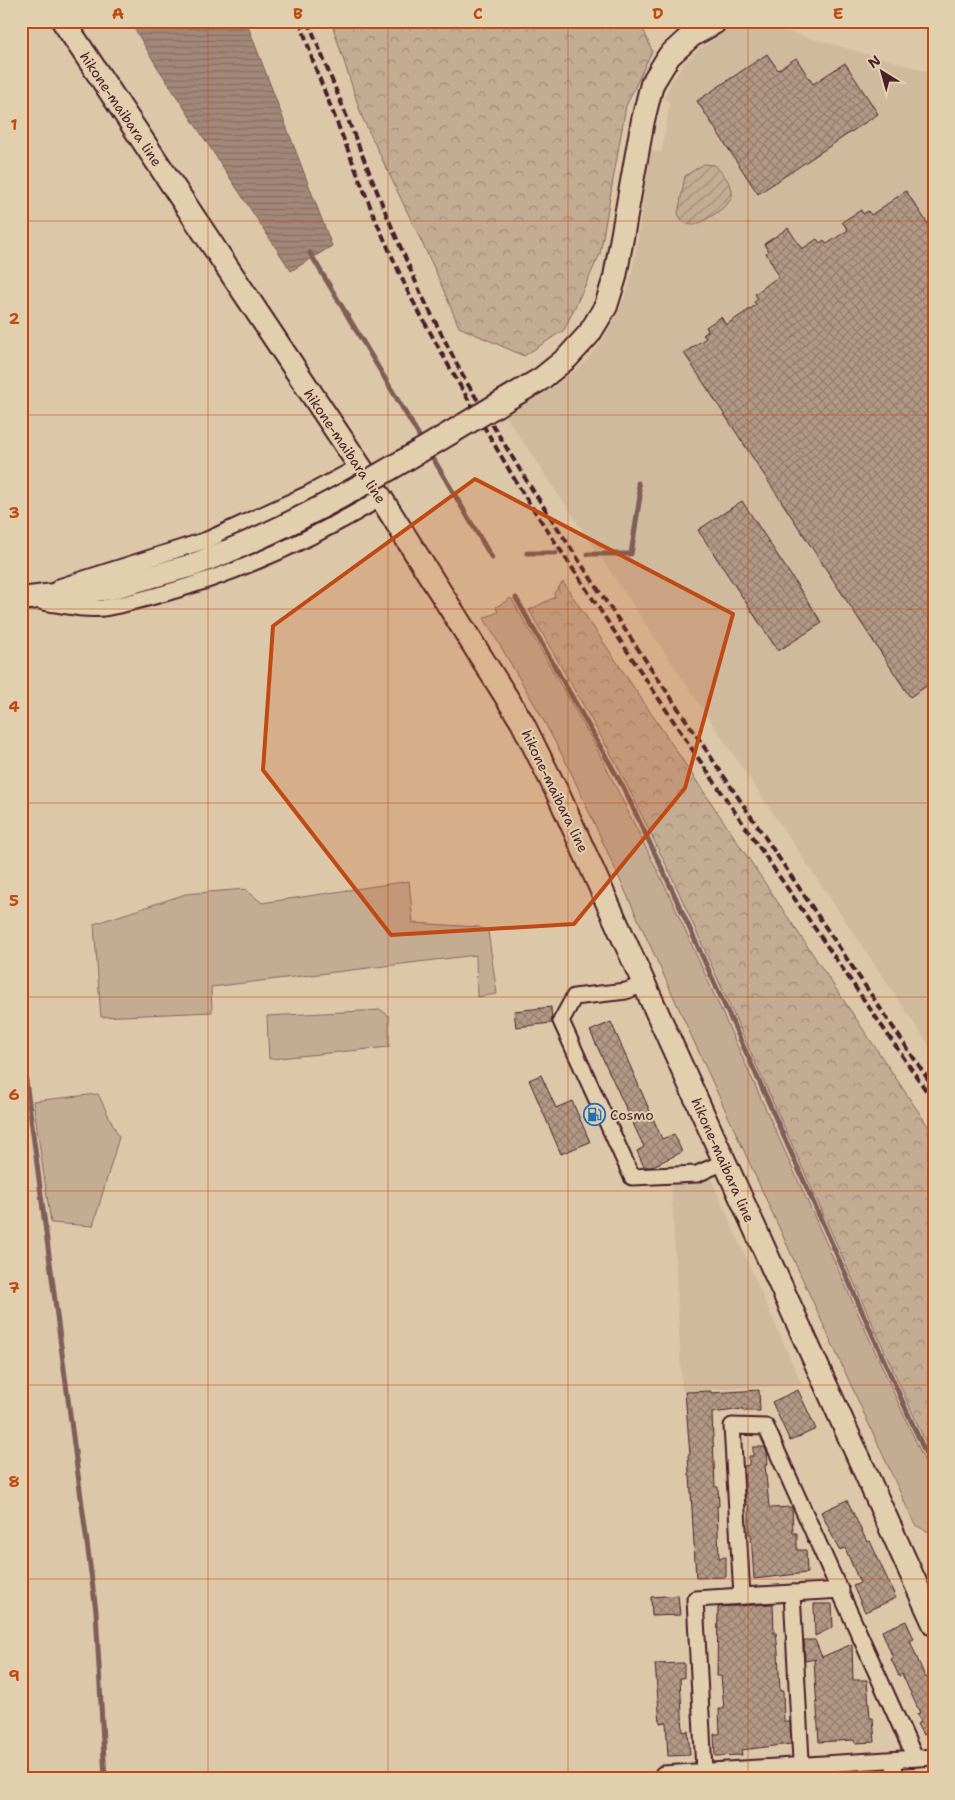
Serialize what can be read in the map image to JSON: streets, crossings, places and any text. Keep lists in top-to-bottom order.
{
  "streets": {
    "main road": ["hikone-maibara line"]
  },
  "places": {
    "fuel station": ["Cosmo"]
  },
  "north": "top left",
  "grid": {
    "columns": [
      "A",
      "B",
      "C",
      "D",
      "E"
    ],
    "rows": [
      "1",
      "2",
      "3",
      "4",
      "5",
      "6",
      "7",
      "8",
      "9"
    ]
  }
}
